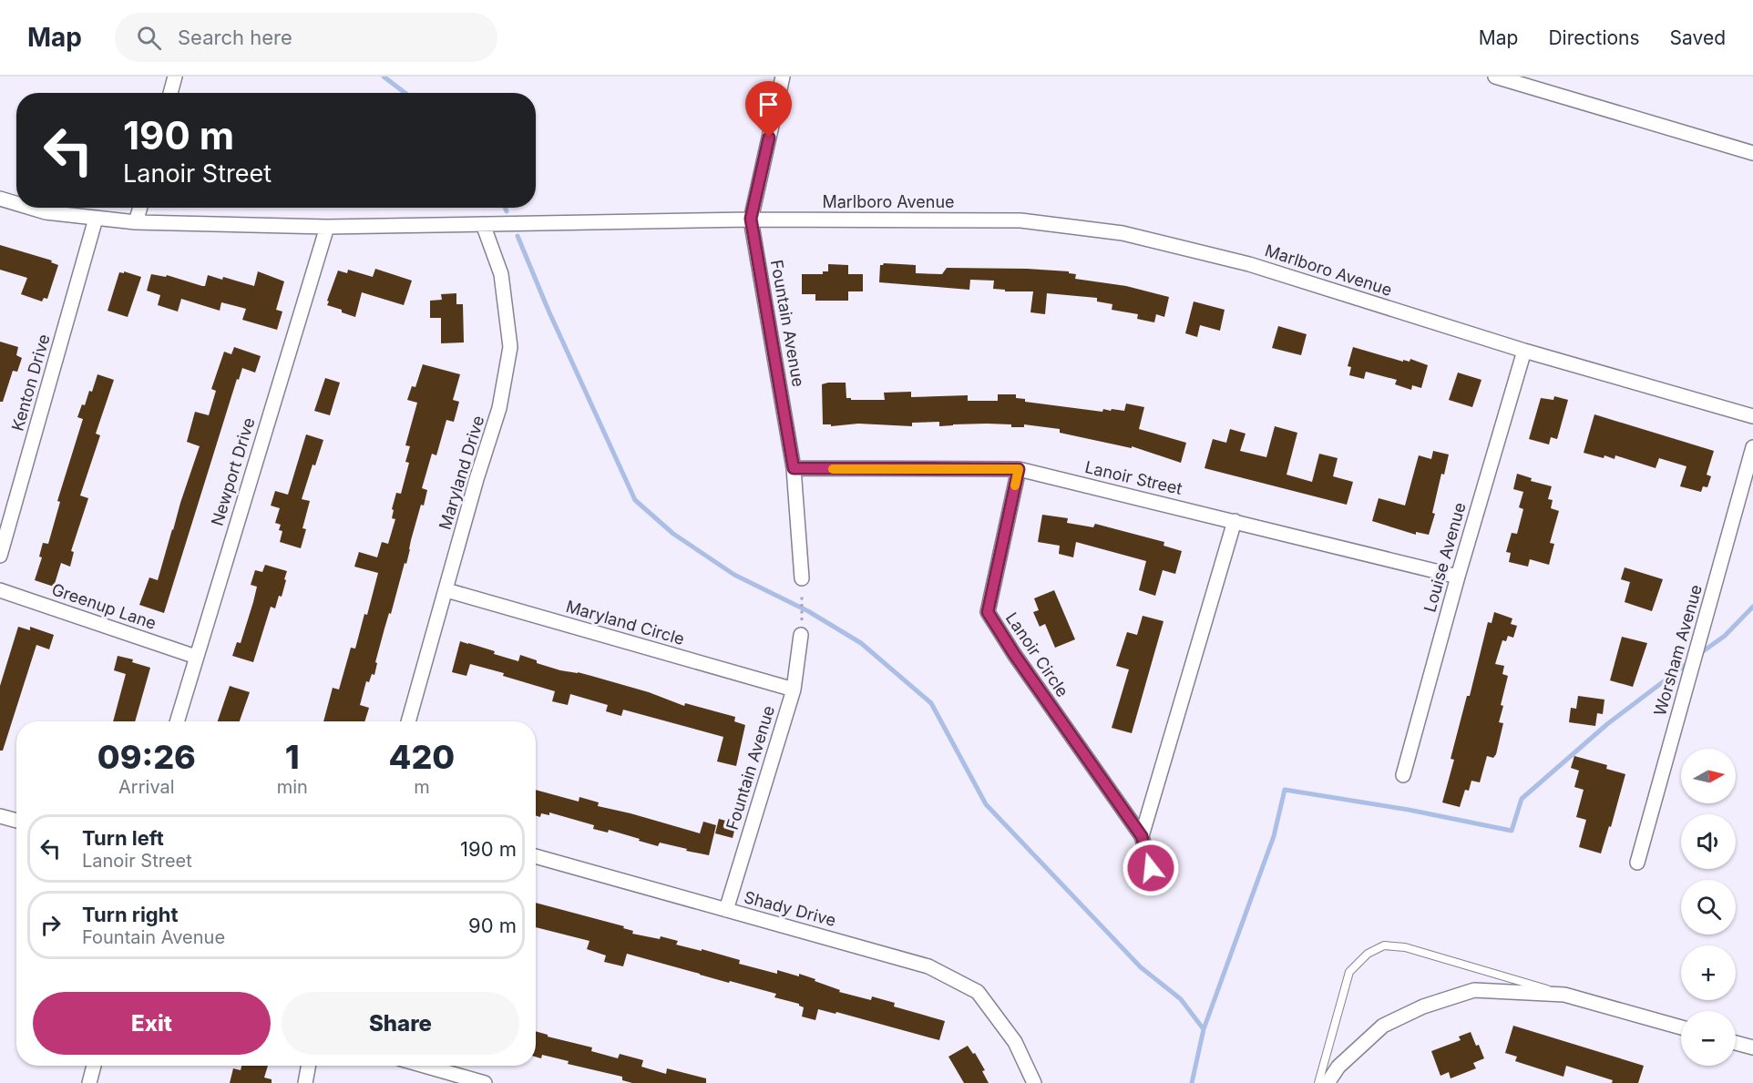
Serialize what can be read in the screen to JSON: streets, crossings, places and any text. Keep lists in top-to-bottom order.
{
  "streets": {
    "street": [
      "Marlboro Avenue",
      "Fountain Avenue",
      "Kenton Drive",
      "Newport Drive",
      "Maryland Drive",
      "Lanoir Street",
      "Louise Avenue",
      "Greenup Lane",
      "Maryland Circle",
      "Worsham Avenue",
      "Lanoir Circle",
      "Shady Drive"
    ]
  },
  "crossings": [
    ["Marlboro Avenue", "Fountain Avenue"],
    ["Marlboro Avenue", "Kenton Drive"],
    ["Marlboro Avenue", "Newport Drive"],
    ["Marlboro Avenue", "Maryland Drive"],
    ["Marlboro Avenue", "Louise Avenue"],
    ["Fountain Avenue", "Lanoir Street"],
    ["Fountain Avenue", "Maryland Circle"],
    ["Fountain Avenue", "Shady Drive"],
    ["Newport Drive", "Greenup Lane"],
    ["Maryland Drive", "Maryland Circle"],
    ["Lanoir Street", "Louise Avenue"],
    ["Lanoir Street", "Lanoir Circle"]
  ],
  "north": "right",
  "page": {
    "header": "Map",
    "search": "Search here",
    "nav": ["Map", "Directions", "Saved"],
    "turn": ["190 m", "Lanoir Street"],
    "eta": [
      "09:26",
      "Arrival",
      "1",
      "min",
      "420",
      "m"
    ],
    "map_buttons": ["+", "−"],
    "list": [
      {
        "name": "Turn left",
        "note": "Lanoir Street",
        "value": "190 m"
      },
      {
        "name": "Turn right",
        "note": "Fountain Avenue",
        "value": "90 m"
      }
    ],
    "buttons": ["Exit", "Share"]
  }
}
